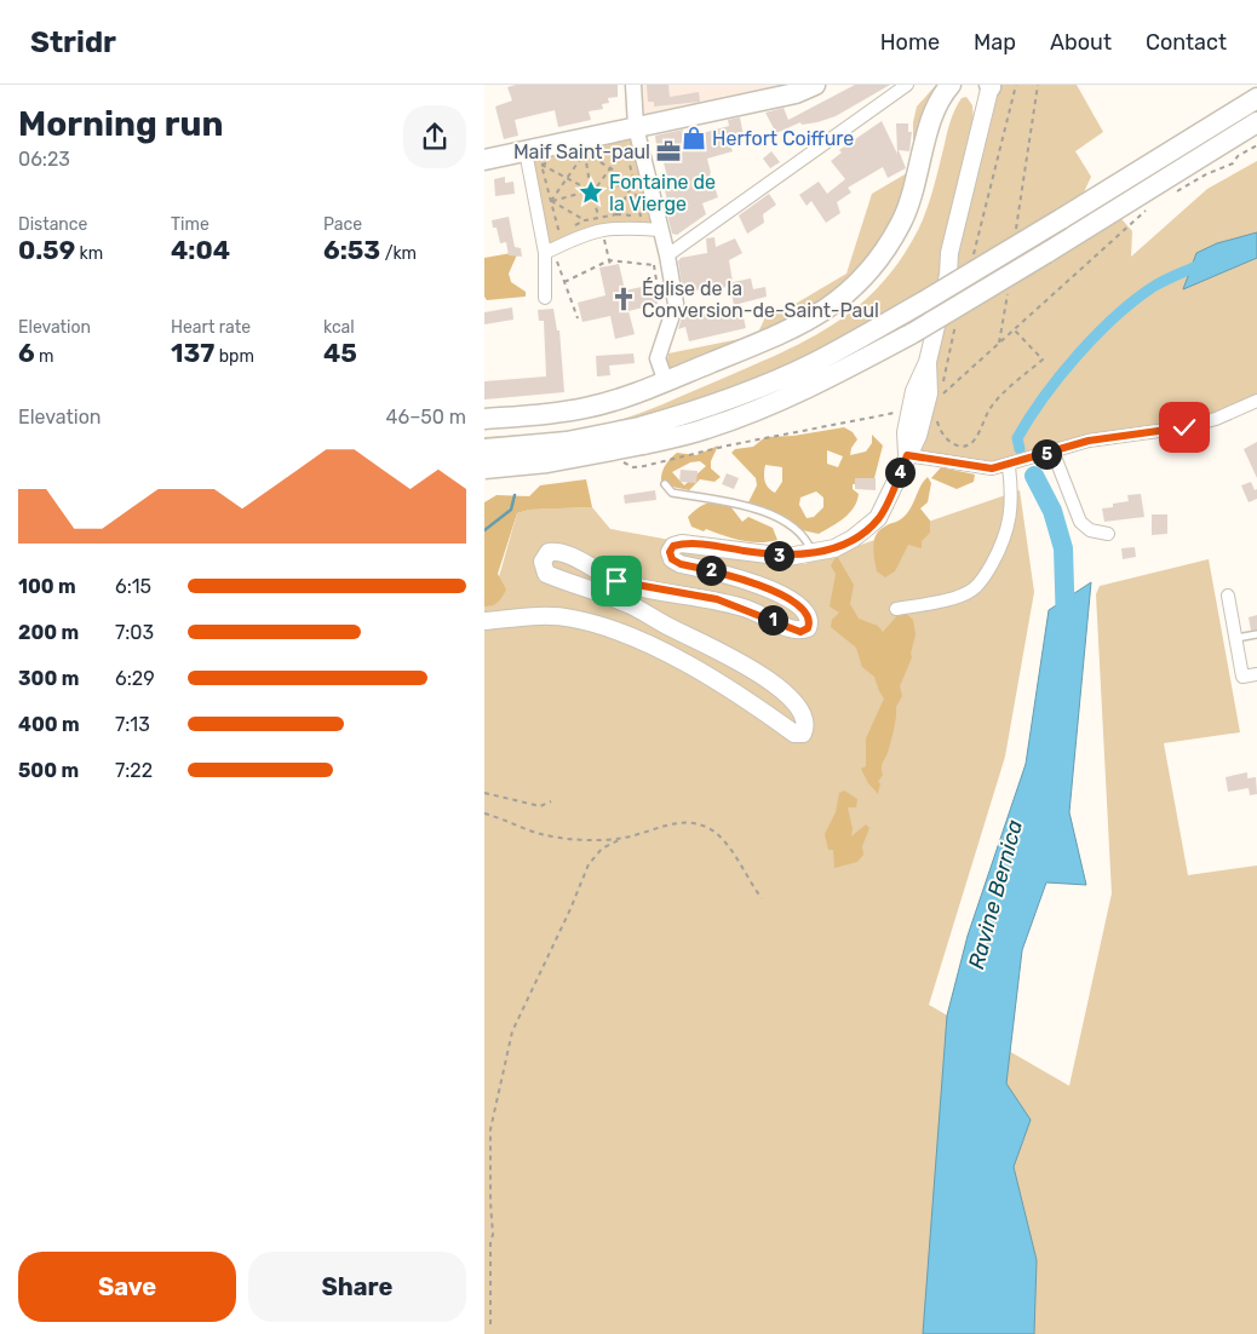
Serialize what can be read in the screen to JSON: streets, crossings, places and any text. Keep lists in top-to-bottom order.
{
  "water": ["Ravine Bernica"],
  "places": {
    "shop": ["Herfort Coiffure"],
    "office": ["Maif Saint-paul"],
    "place": ["Fontaine de la Vierge"],
    "church": ["Église de la Conversion-de-Saint-Paul"]
  },
  "page": {
    "header": "Stridr",
    "nav": [
      "Home",
      "Map",
      "About",
      "Contact"
    ],
    "heading": ["Morning run", "06:23"],
    "stats": [
      ["Distance", "0.59 km"],
      ["Time", "4:04"],
      ["Pace", "6:53 /km"],
      ["Elevation", "6 m"],
      ["Heart rate", "137 bpm"],
      ["kcal", "45"]
    ],
    "chart": ["Elevation", "46–50 m"],
    "pins": [
      "5",
      "4",
      "3",
      "2",
      "1"
    ],
    "list": [
      {
        "name": "100 m",
        "note": "6:15"
      },
      {
        "name": "200 m",
        "note": "7:03"
      },
      {
        "name": "300 m",
        "note": "6:29"
      },
      {
        "name": "400 m",
        "note": "7:13"
      },
      {
        "name": "500 m",
        "note": "7:22"
      }
    ],
    "buttons": ["Save", "Share"]
  }
}
